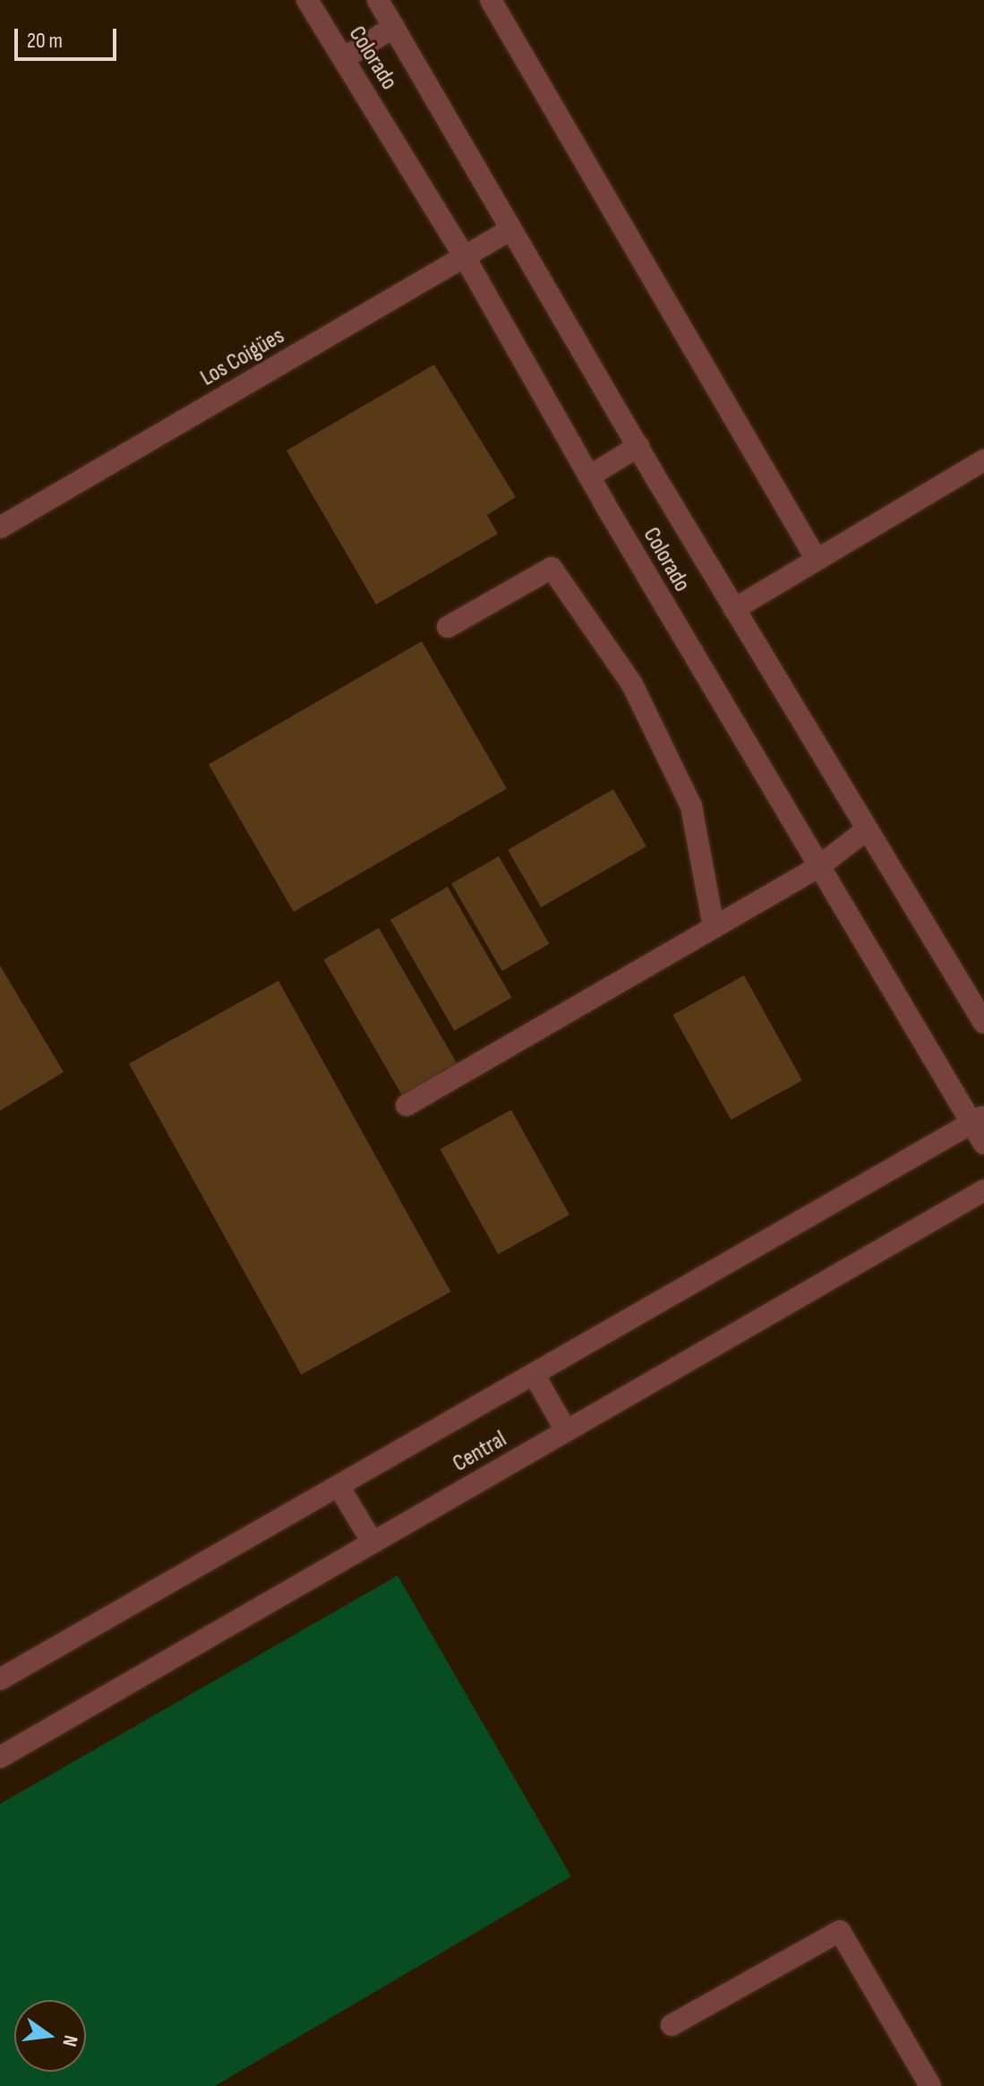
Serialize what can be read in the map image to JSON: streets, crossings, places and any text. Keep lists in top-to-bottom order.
{
  "streets": {
    "street": ["Colorado", "Los Coigües", "Central"]
  },
  "crossings": [
    ["Colorado", "Los Coigües"],
    ["Colorado", "Central"]
  ],
  "scale_bar": "20 m",
  "north": "right"
}
